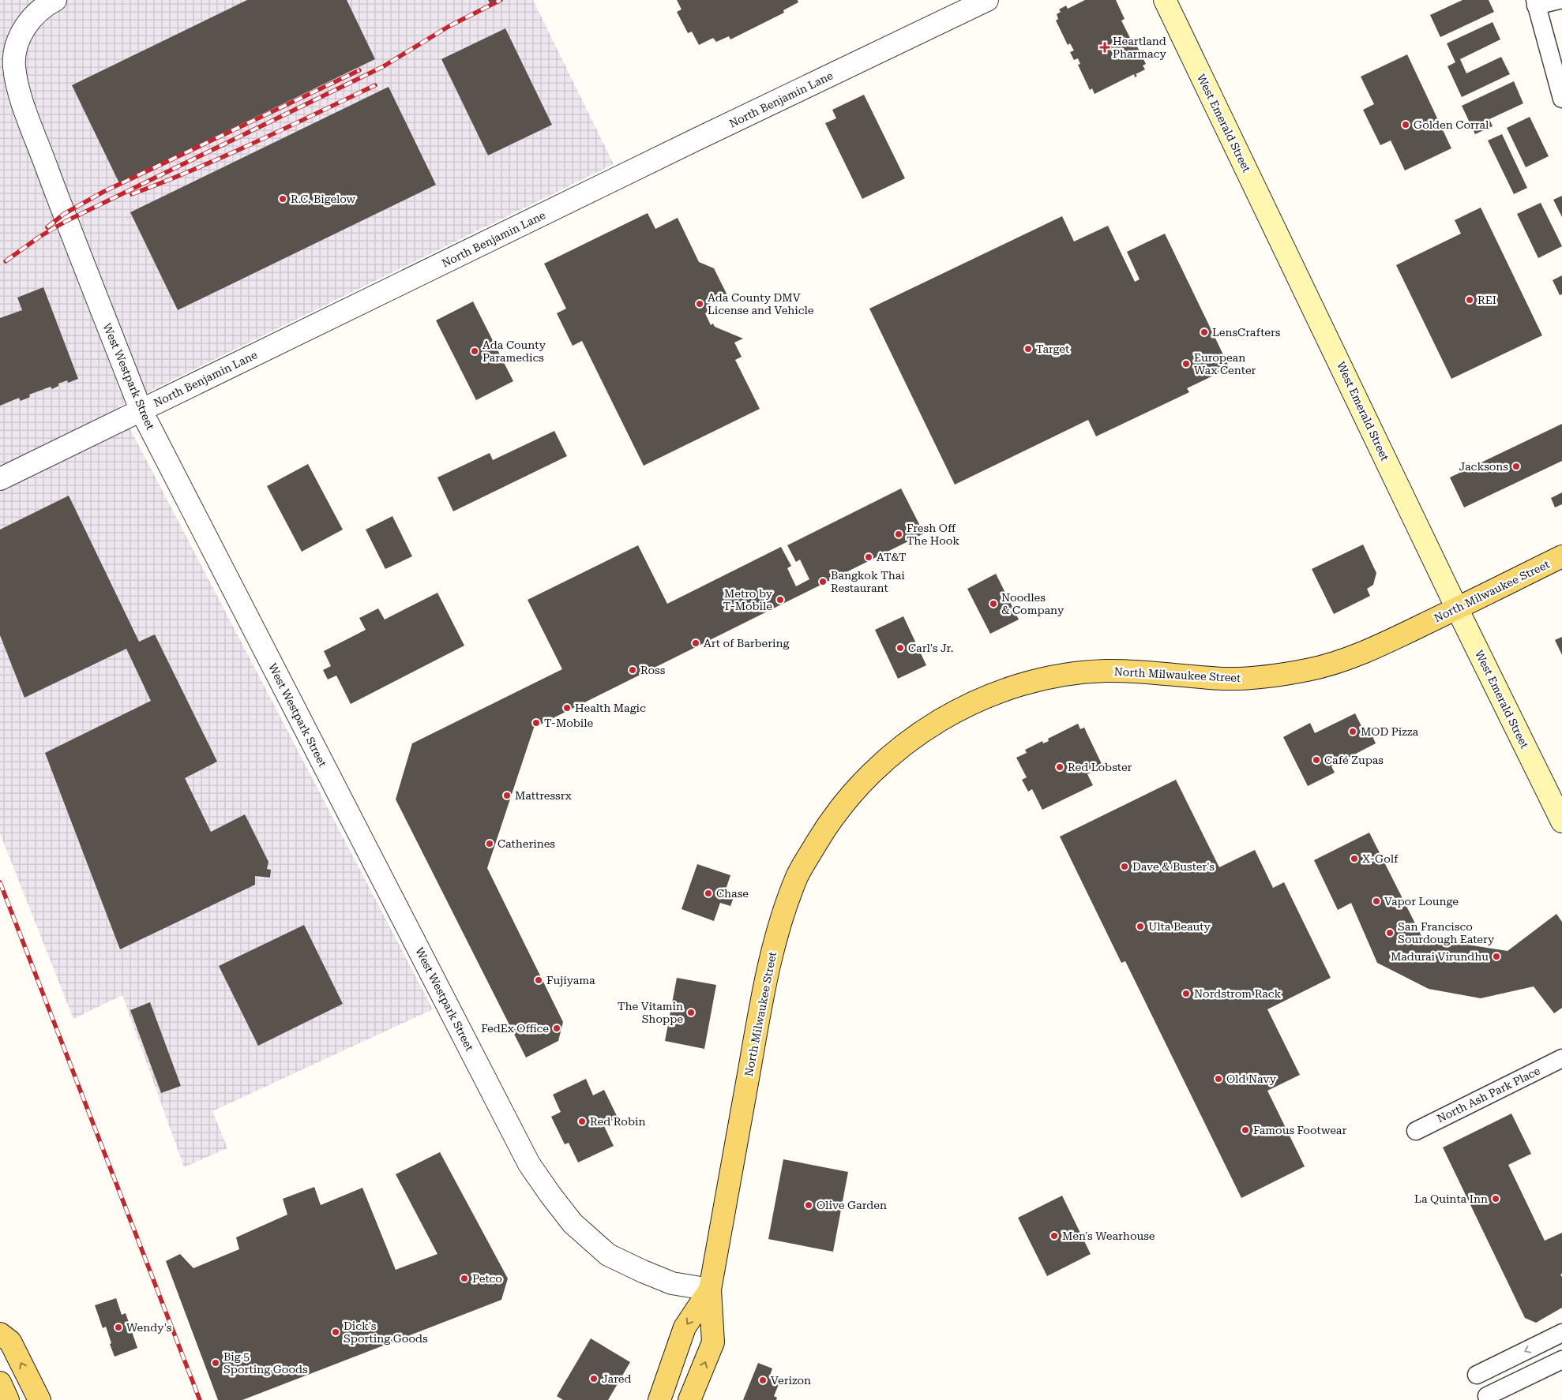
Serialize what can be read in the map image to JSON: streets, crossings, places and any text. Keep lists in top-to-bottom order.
{
  "streets": {
    "main road": ["West Emerald Street", "North Milwaukee Street"],
    "street": ["North Benjamin Lane", "West Westpark Street", "North Ash Park Place"]
  },
  "crossings": [
    ["North Benjamin Lane", "West Westpark Street"],
    ["West Emerald Street", "North Milwaukee Street"],
    ["West Westpark Street", "North Milwaukee Street"]
  ],
  "places": {
    "health": ["Heartland Pharmacy"],
    "other": [
      "Golden Corral",
      "R.C. Bigelow",
      "REI",
      "Ada County DMV License and Vehicle",
      "LensCrafters",
      "Target",
      "Ada County Paramedics",
      "European Wax Center",
      "Jacksons",
      "Fresh Off The Hook",
      "AT&T",
      "Bangkok Thai Restaurant",
      "Metro by T-Mobile",
      "Noodles & Company",
      "Art of Barbering",
      "Carl's Jr.",
      "Ross",
      "Health Magic",
      "T-Mobile",
      "MOD Pizza",
      "Café Zupas",
      "Red Lobster",
      "Mattressrx",
      "Catherines",
      "X-Golf",
      "Dave & Buster's",
      "Chase",
      "Vapor Lounge",
      "Ulta Beauty",
      "San Francisco Sourdough Eatery",
      "Madurai Virundhu",
      "Fujiyama",
      "Nordstrom Rack",
      "The Vitamin Shoppe",
      "FedEx Office",
      "Old Navy",
      "Red Robin",
      "Famous Footwear",
      "La Quinta Inn",
      "Olive Garden",
      "Men's Wearhouse",
      "Petco",
      "Wendy's",
      "Dick's Sporting Goods",
      "Big 5 Sporting Goods",
      "Jared",
      "Verizon"
    ]
  }
}
